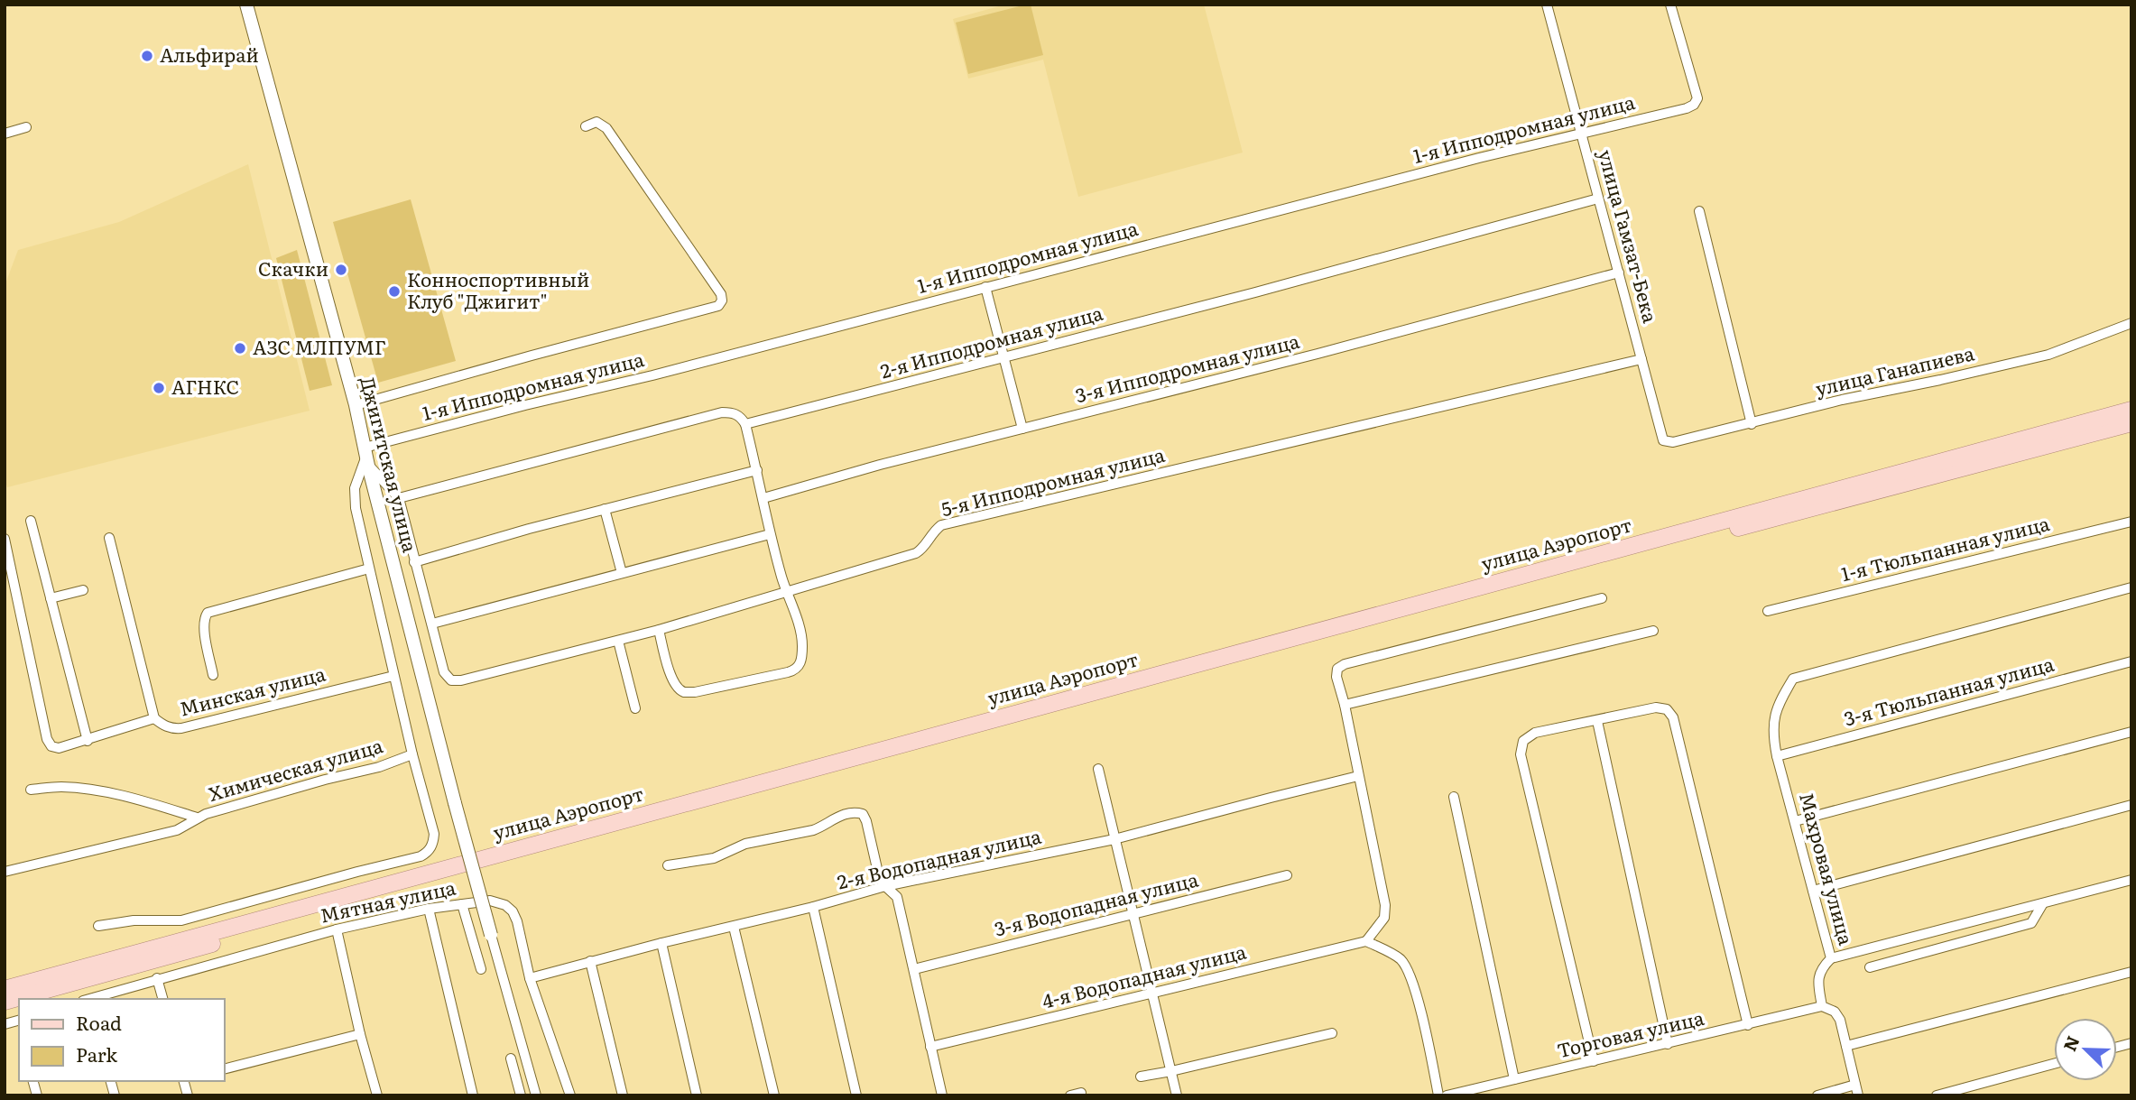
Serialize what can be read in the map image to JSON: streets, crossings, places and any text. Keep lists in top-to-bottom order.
{
  "streets": {
    "main road": ["улица Аэропорт"],
    "street": [
      "1-я Ипподромная улица",
      "улица Гамзат-Бека",
      "2-я Ипподромная улица",
      "3-я Ипподромная улица",
      "улица Ганапиева",
      "Джигитская улица",
      "5-я Ипподромная улица",
      "1-я Тюльпанная улица",
      "Минская улица",
      "3-я Тюльпанная улица",
      "Химическая улица",
      "2-я Водопадная улица",
      "Махровая улица",
      "Мятная улица",
      "3-я Водопадная улица",
      "4-я Водопадная улица",
      "Торговая улица"
    ]
  },
  "crossings": [
    ["1-я Ипподромная улица", "улица Гамзат-Бека"],
    ["1-я Ипподромная улица", "Джигитская улица"],
    ["1-я Ипподромная улица", "Химическая улица"],
    ["улица Гамзат-Бека", "2-я Ипподромная улица"],
    ["улица Гамзат-Бека", "3-я Ипподромная улица"],
    ["улица Гамзат-Бека", "улица Ганапиева"],
    ["улица Гамзат-Бека", "5-я Ипподромная улица"],
    ["Джигитская улица", "Химическая улица"],
    ["Минская улица", "Химическая улица"],
    ["3-я Тюльпанная улица", "Махровая улица"],
    ["2-я Водопадная улица", "Мятная улица"],
    ["Махровая улица", "Торговая улица"]
  ],
  "places": [
    "Альфирай",
    "Скачки",
    "Конноспортивный Клуб \"Джигит\"",
    "АЗС МЛПУМГ",
    "АГНКС"
  ],
  "legend": ["Road", "Park"],
  "north": "top left"
}
